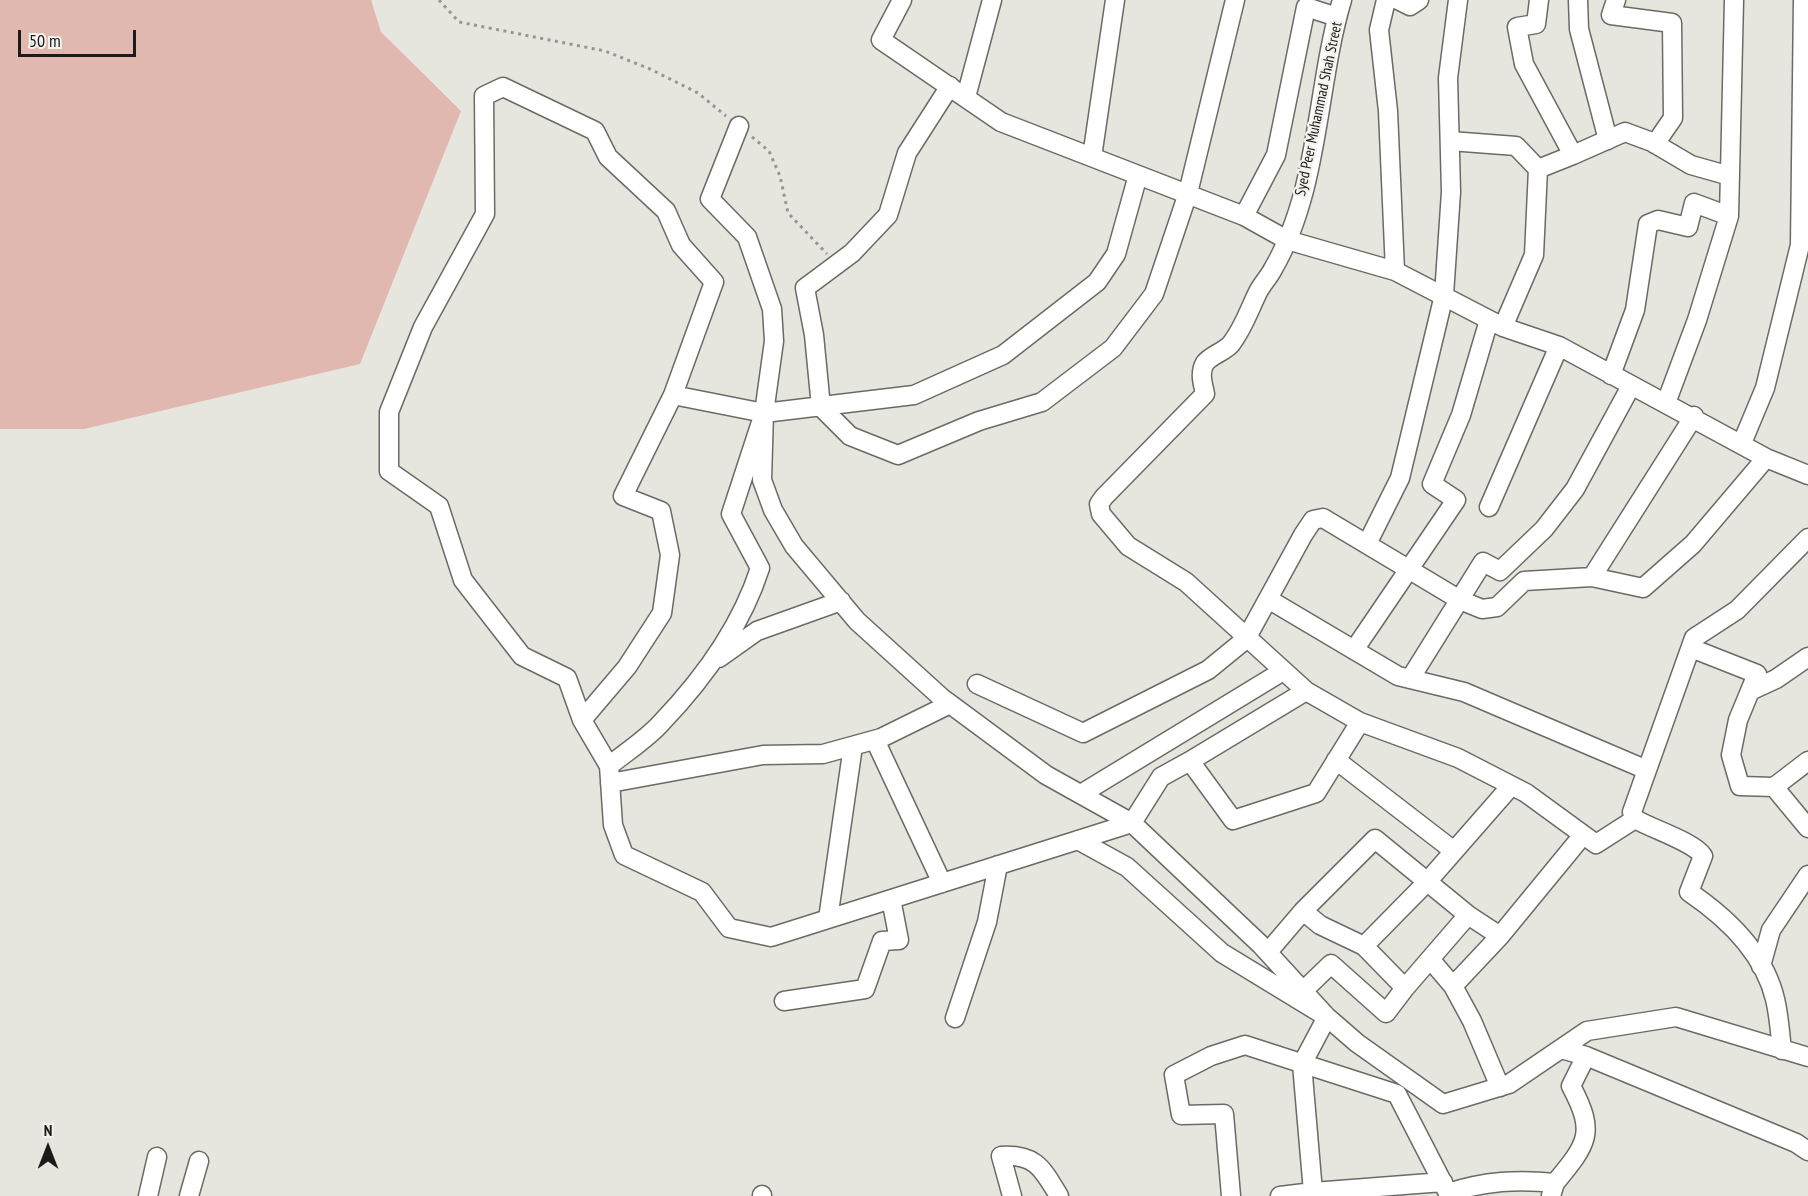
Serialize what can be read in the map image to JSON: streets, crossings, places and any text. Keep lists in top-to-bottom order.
{
  "streets": {
    "street": ["Syed Peer Muhammad Shah Street"]
  },
  "scale_bar": "50 m",
  "north": "top"
}
